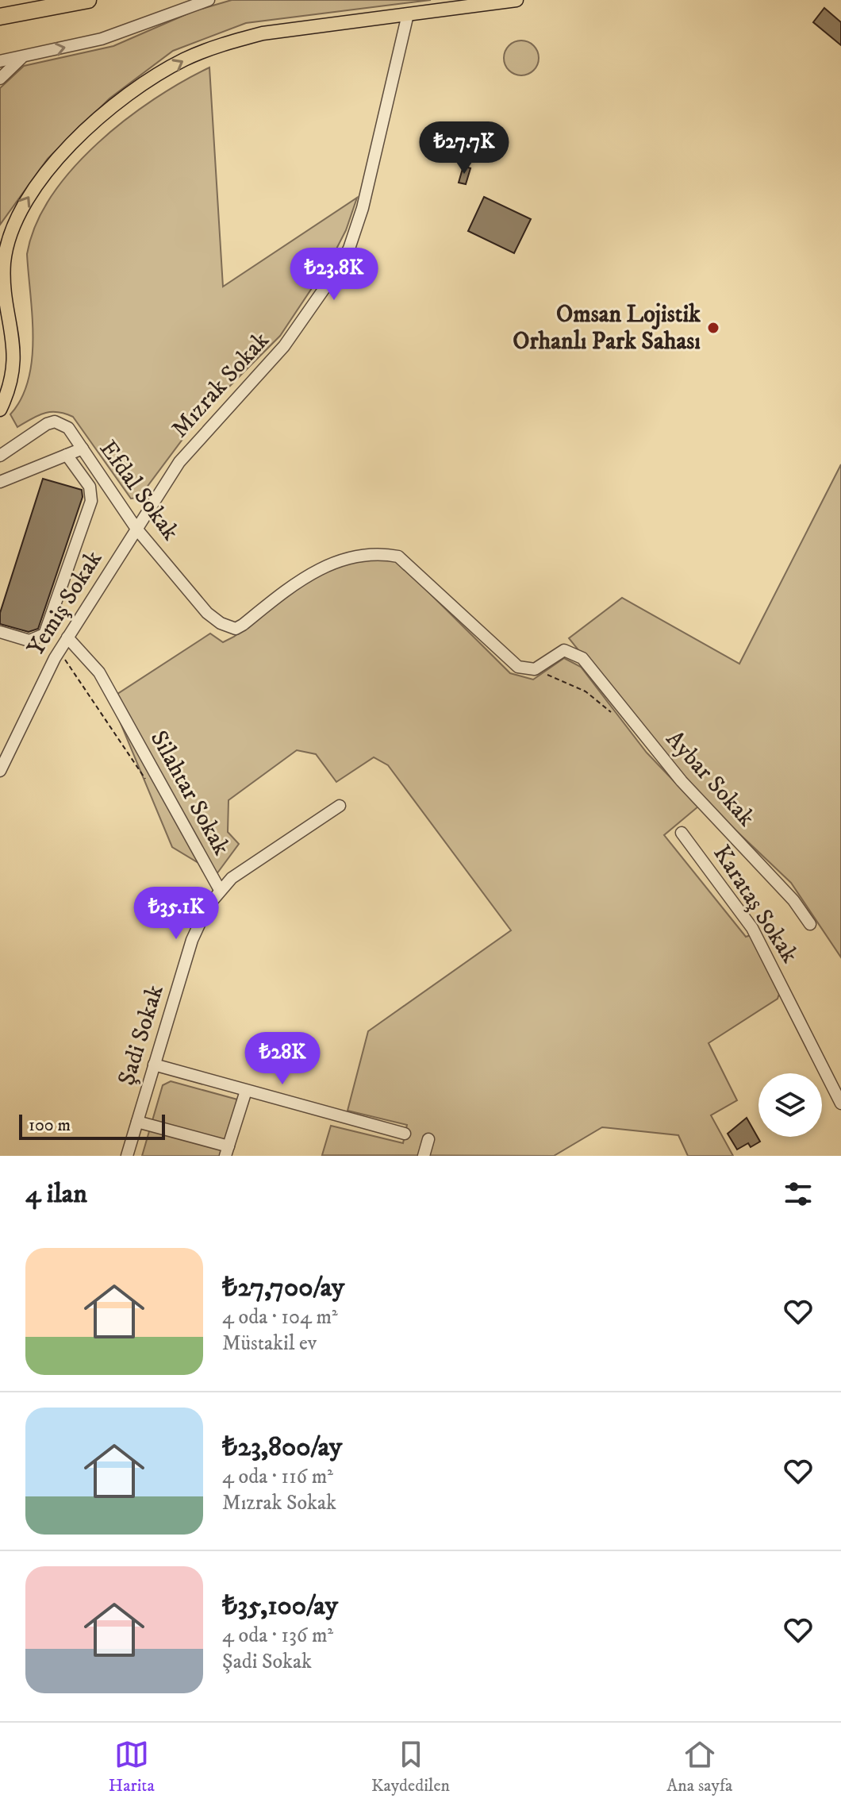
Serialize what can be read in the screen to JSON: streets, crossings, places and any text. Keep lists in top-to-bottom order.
{
  "streets": {
    "street": [
      "Mızrak Sokak",
      "Efdal Sokak",
      "Yemiş Sokak",
      "Aybar Sokak",
      "Silahtar Sokak",
      "Karataş Sokak",
      "Şadi Sokak"
    ]
  },
  "crossings": [
    ["Mızrak Sokak", "Efdal Sokak"],
    ["Mızrak Sokak", "Yemiş Sokak"],
    ["Efdal Sokak", "Yemiş Sokak"],
    ["Efdal Sokak", "Aybar Sokak"],
    ["Yemiş Sokak", "Silahtar Sokak"],
    ["Silahtar Sokak", "Şadi Sokak"]
  ],
  "places": ["Omsan Lojistik Orhanlı Park Sahası"],
  "scale_bar": "100 m",
  "page": {
    "price": [
      "₺27.7K",
      "₺23.8K",
      "₺35.1K",
      "₺28K"
    ],
    "scale": "100 m",
    "heading": "4 ilan",
    "list": [
      {
        "name": "₺27,700/ay",
        "note": "4 oda · 104 m² · Müstakil ev"
      },
      {
        "name": "₺23,800/ay",
        "note": "4 oda · 116 m² · Mızrak Sokak"
      },
      {
        "name": "₺35,100/ay",
        "note": "4 oda · 136 m² · Şadi Sokak"
      }
    ],
    "tabs": ["Harita", "Kaydedilen", "Ana sayfa"]
  }
}
